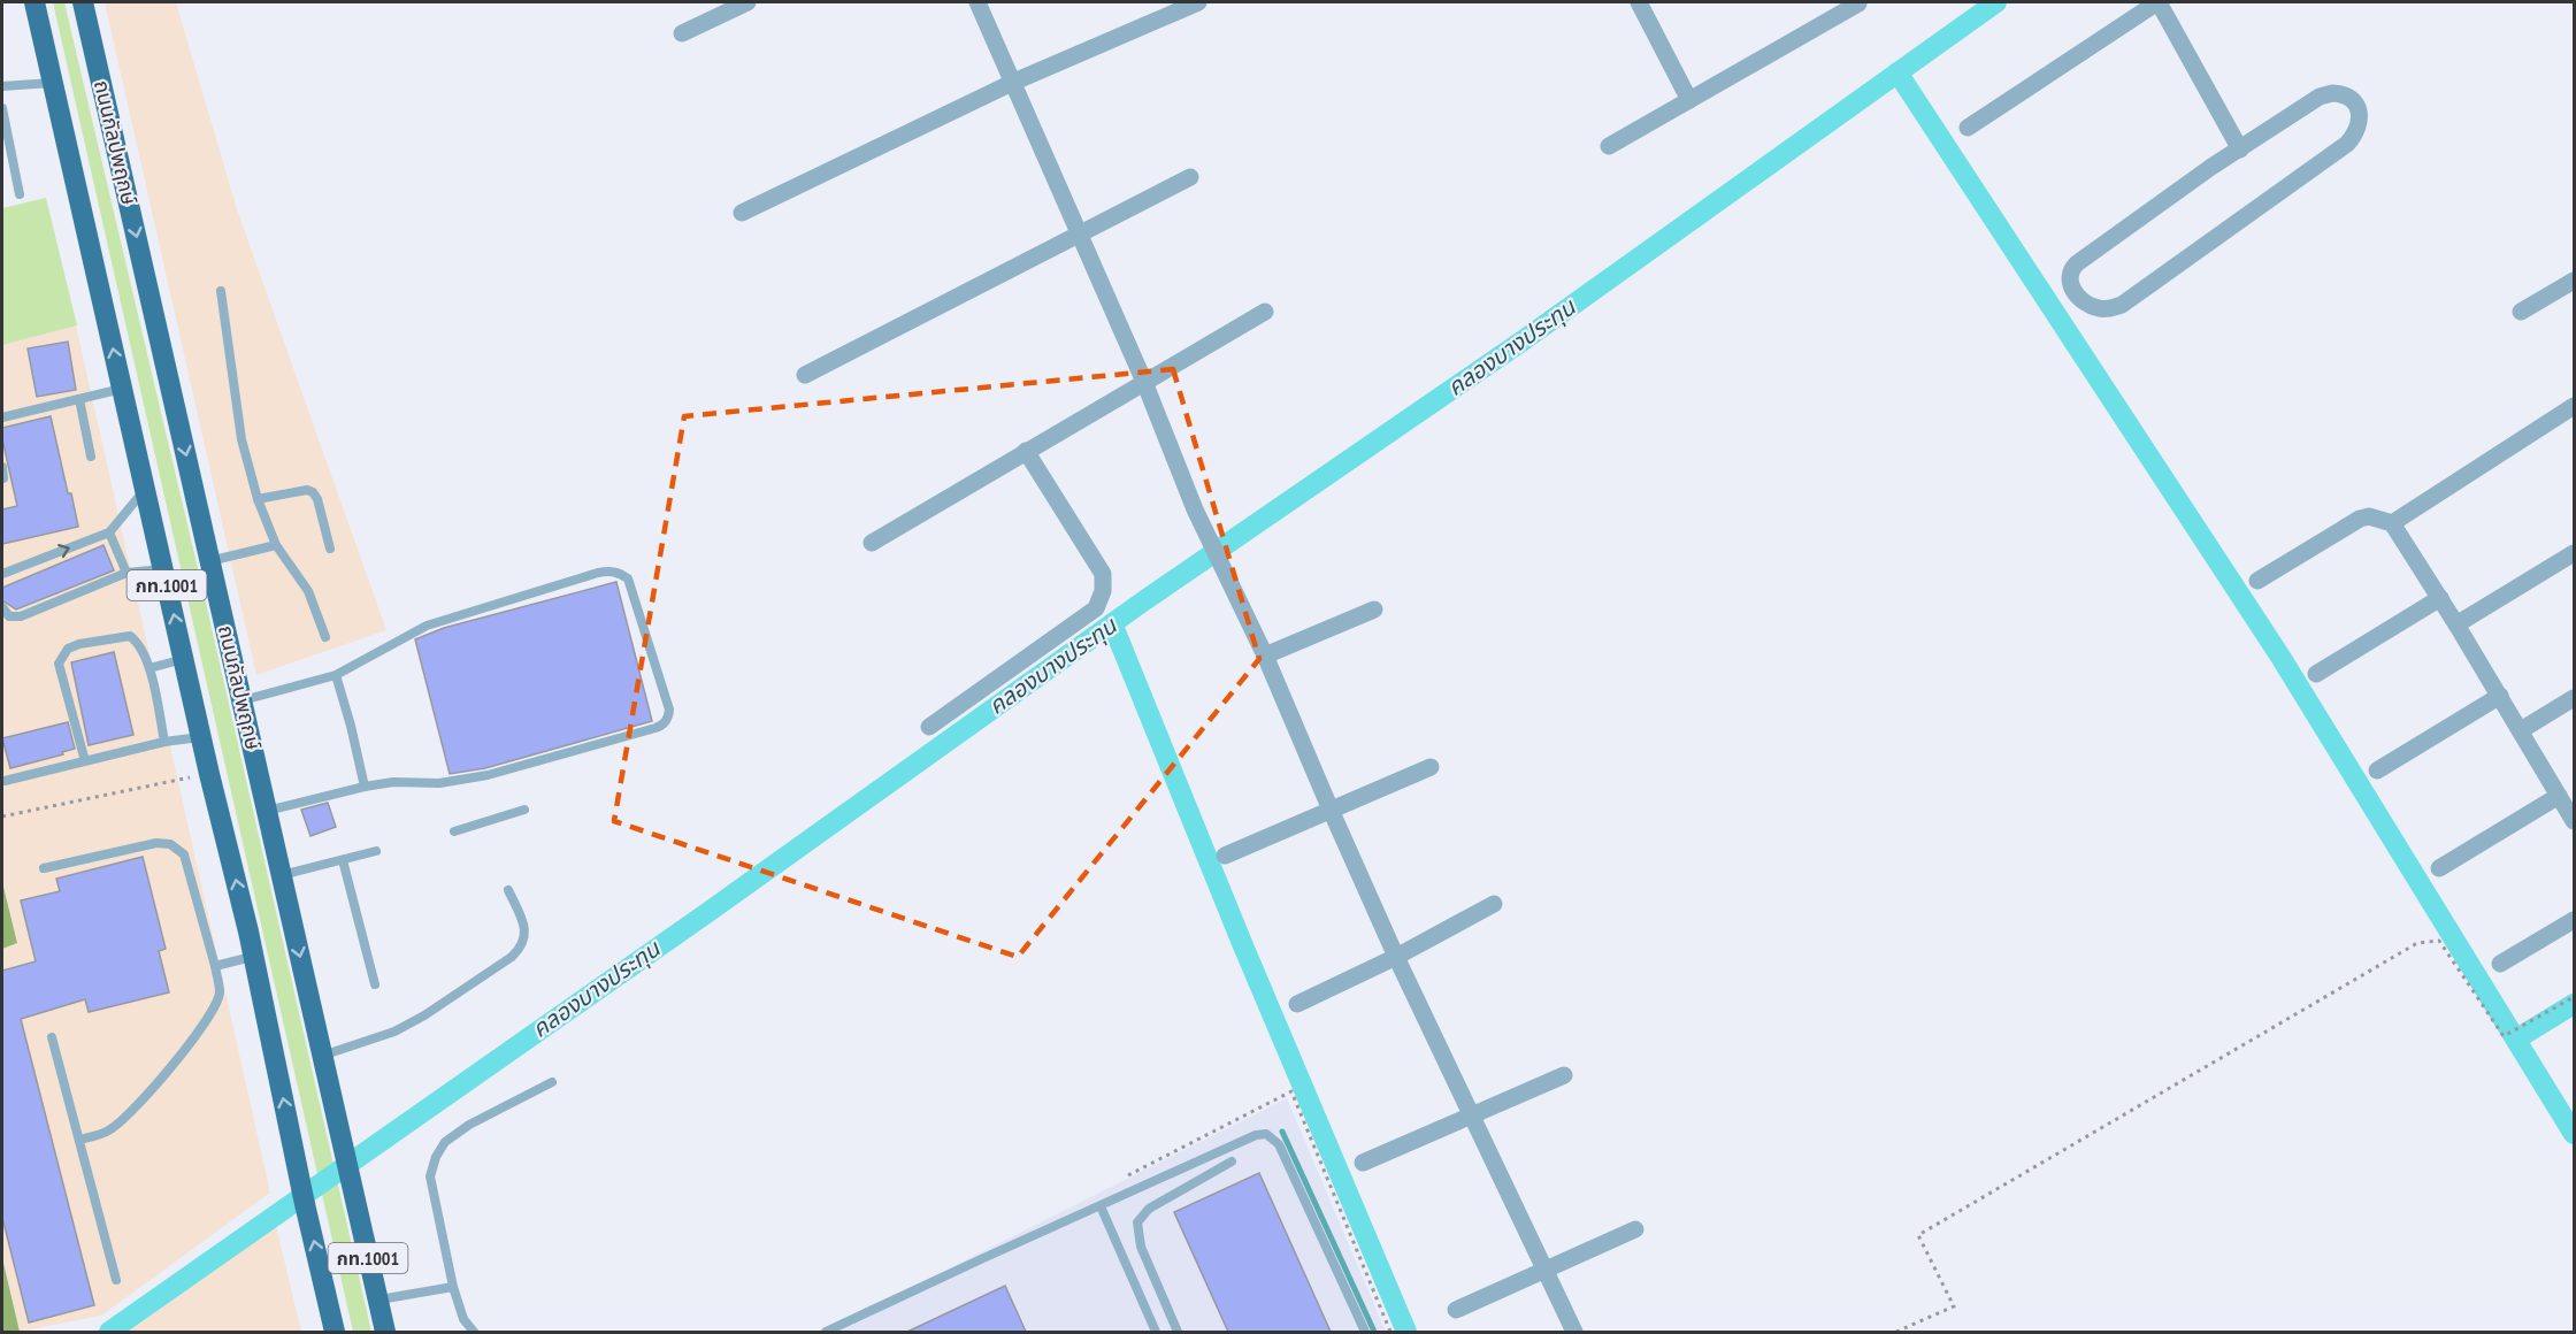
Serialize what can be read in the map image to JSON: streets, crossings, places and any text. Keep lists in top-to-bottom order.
{
  "streets": {
    "main road": ["ถนนกัลปพฤกษ์", "กท.1001"]
  },
  "water": ["คลองบางประทุน"]
}
